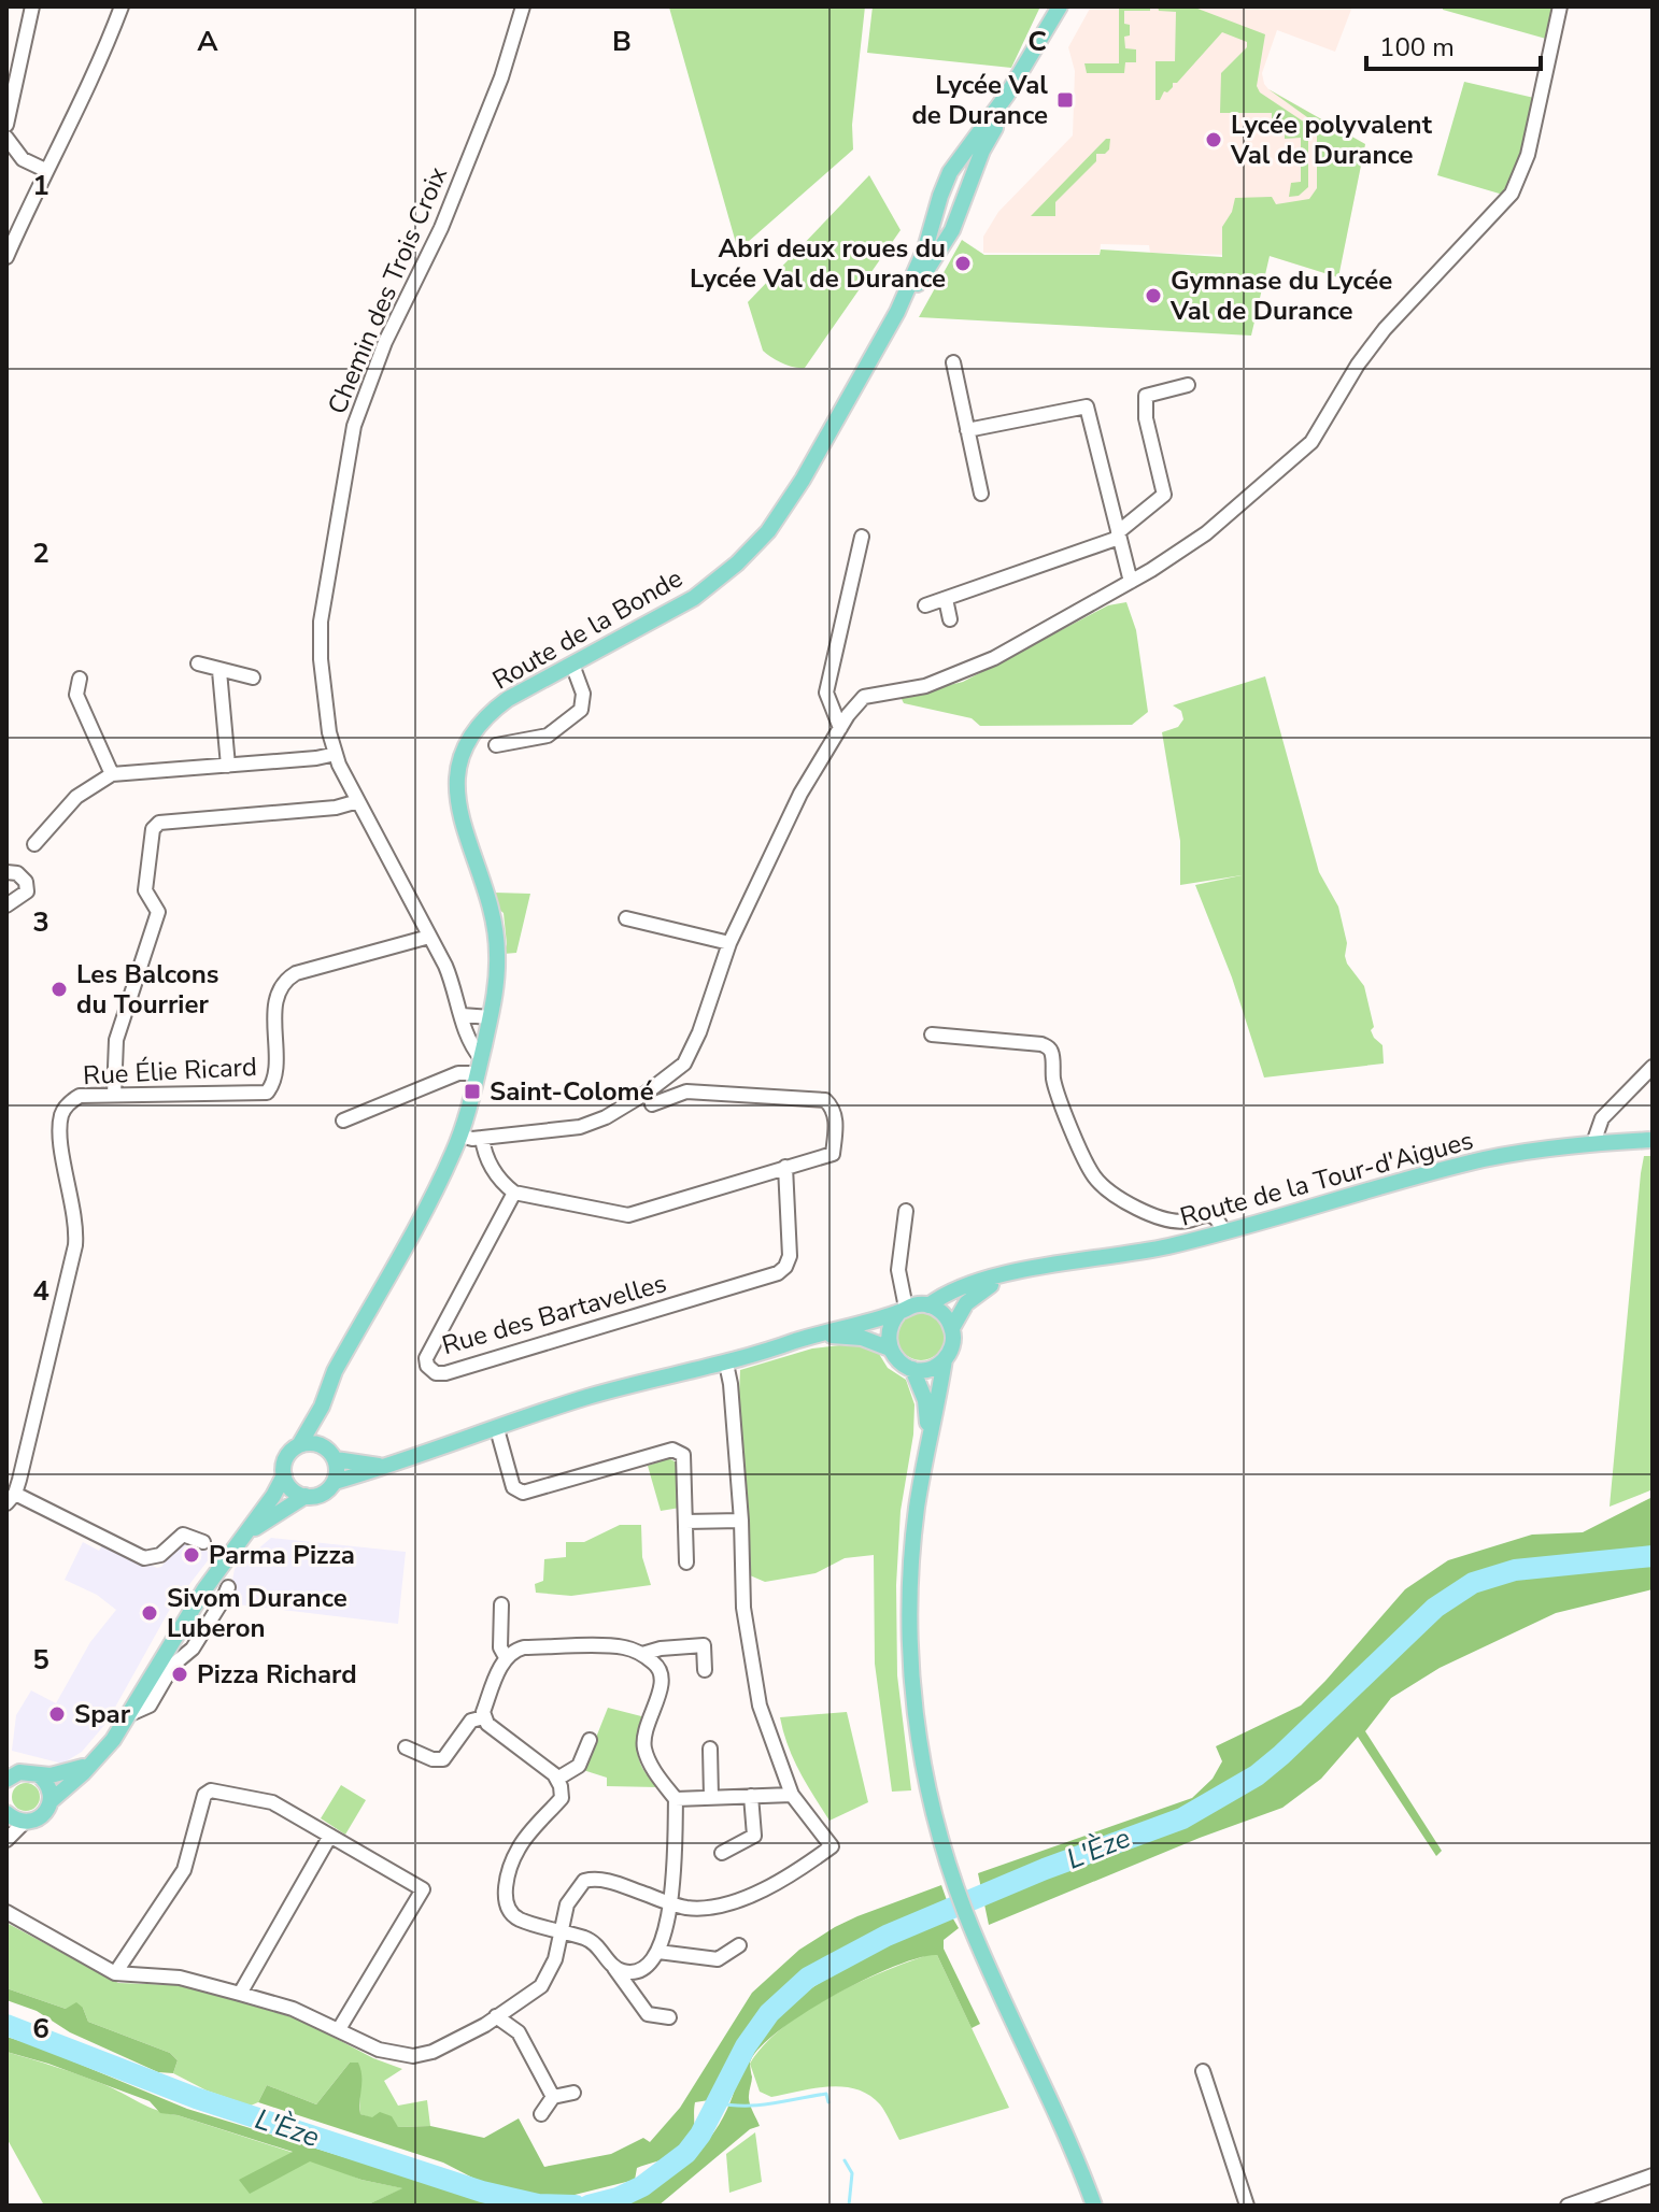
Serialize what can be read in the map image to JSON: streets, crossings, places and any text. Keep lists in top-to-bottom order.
{
  "streets": {
    "main road": ["Route de la Bonde", "Route de la Tour-d'Aigues"],
    "street": ["Chemin des Trois Croix", "Rue Élie Ricard", "Rue des Bartavelles"]
  },
  "crossings": [
    ["Chemin des Trois Croix", "Route de la Bonde"],
    ["Chemin des Trois Croix", "Rue Élie Ricard"]
  ],
  "water": ["L'Èze"],
  "places": {
    "transit": ["Lycée Val de Durance", "Saint-Colomé"],
    "other": [
      "Lycée polyvalent Val de Durance",
      "Abri deux roues du Lycée Val de Durance",
      "Gymnase du Lycée Val de Durance",
      "Les Balcons du Tourrier",
      "Parma Pizza",
      "Sivom Durance Luberon",
      "Pizza Richard",
      "Spar"
    ]
  },
  "scale_bar": "100 m",
  "grid": {
    "columns": ["A", "B", "C"],
    "rows": [
      "1",
      "2",
      "3",
      "4",
      "5",
      "6"
    ]
  }
}
